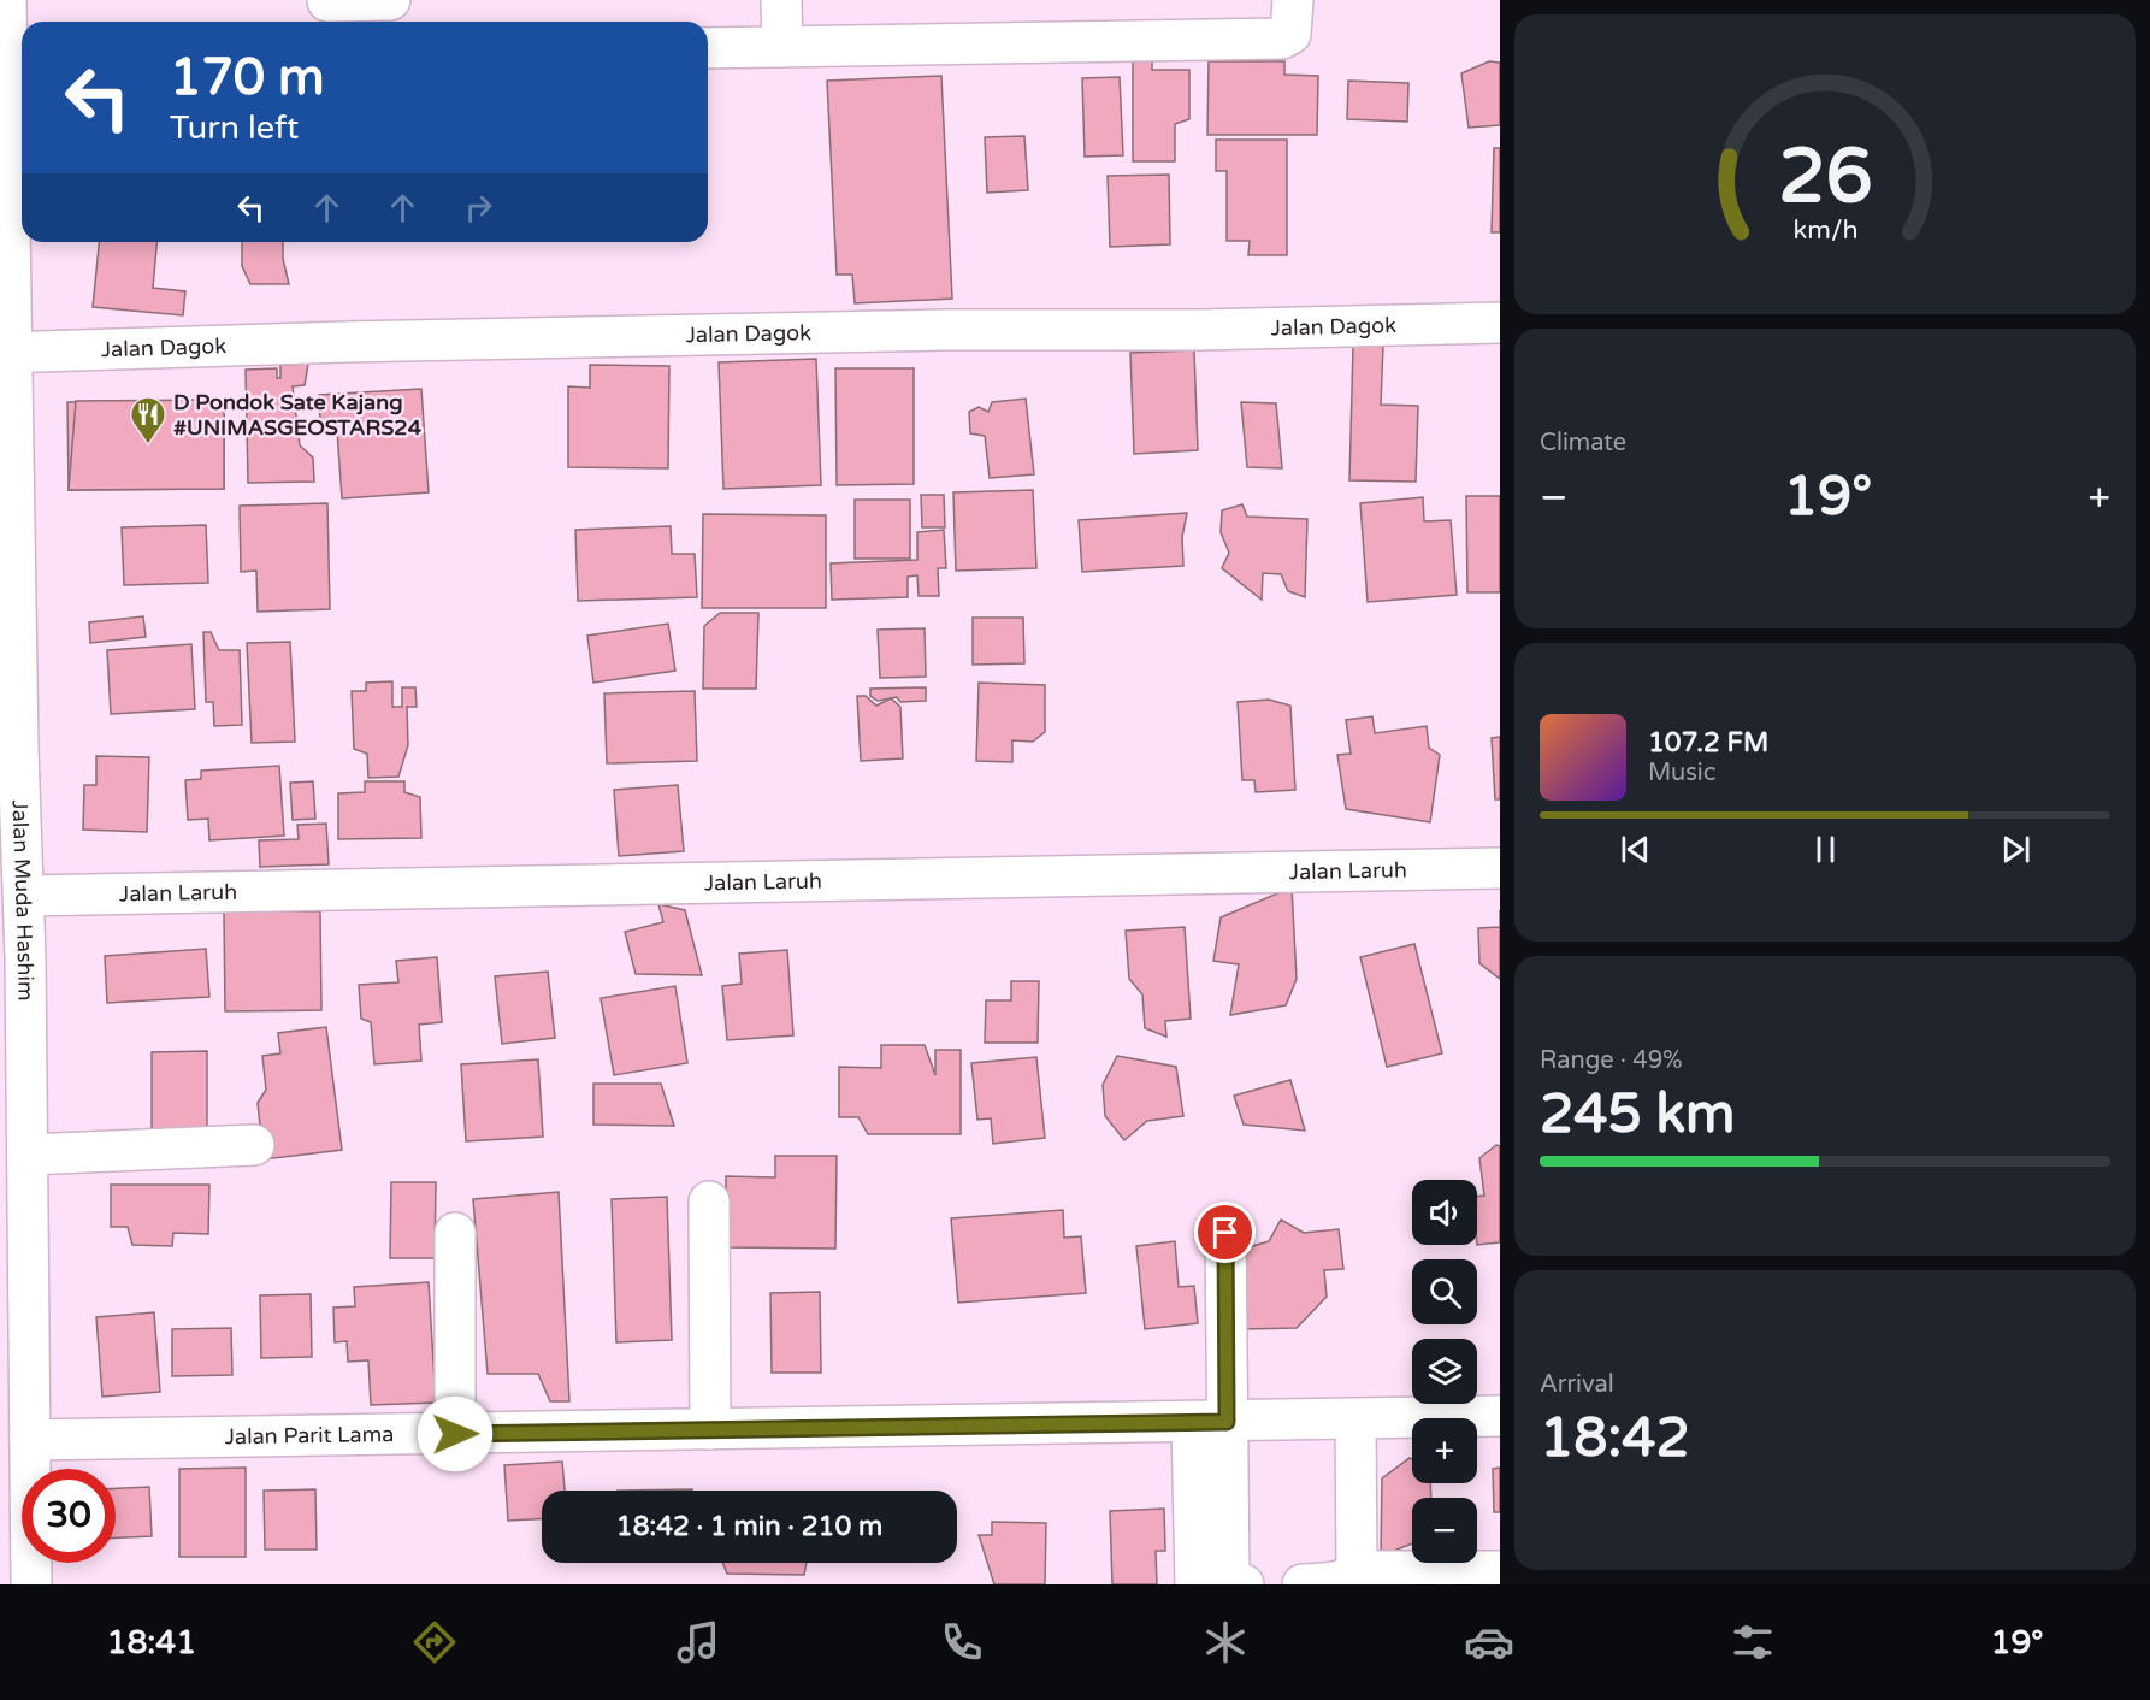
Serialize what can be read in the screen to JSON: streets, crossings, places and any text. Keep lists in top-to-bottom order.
{
  "streets": {
    "street": [
      "Jalan Dagok",
      "Jalan Laruh",
      "Jalan Muda Hashim",
      "Jalan Parit Lama"
    ]
  },
  "crossings": [
    ["Jalan Dagok", "Jalan Muda Hashim"],
    ["Jalan Laruh", "Jalan Muda Hashim"],
    ["Jalan Muda Hashim", "Jalan Parit Lama"]
  ],
  "places": {
    "restaurant": ["D Pondok Sate Kajang #UNIMASGEOSTARS24"]
  },
  "page": {
    "turn": ["170 m", "Turn left"],
    "tile": [
      "Climate",
      ["Range · 49%", "245 km"],
      ["Arrival", "18:42"]
    ],
    "heat": ["−", "19°", "+"],
    "song": ["107.2 FM", "Music"],
    "map_buttons": ["+", "−"],
    "limit": "30",
    "trip": "18:42 · 1 min · 210 m",
    "tabs": ["18:41", "19°"],
    "gauge": ["26", "km/h"]
  }
}
